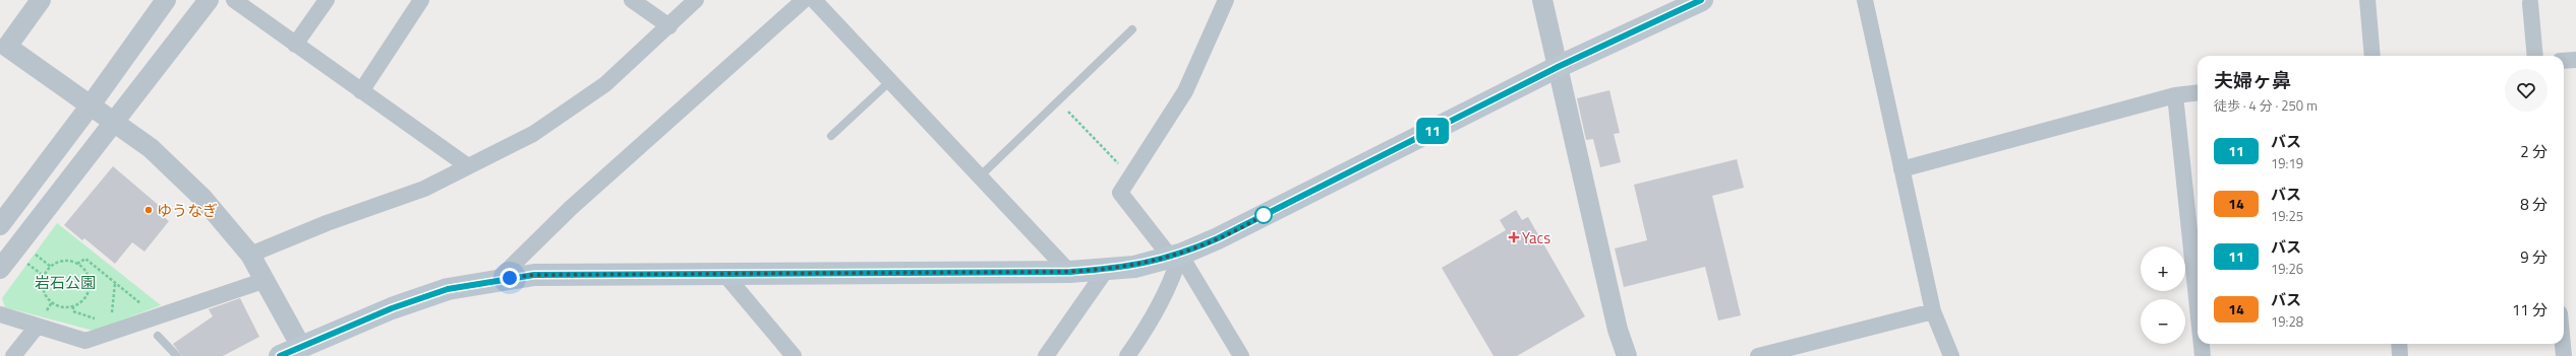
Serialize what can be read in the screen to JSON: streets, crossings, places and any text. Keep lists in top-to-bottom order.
{
  "parks": ["岩石公園"],
  "places": {
    "other": ["ゆうなぎ"],
    "health": ["Yacs"]
  },
  "lines": ["bus line 11"],
  "page": {
    "on_map": "11",
    "heading": ["夫婦ヶ鼻", "徒歩 · 4 分 · 250 m"],
    "list": [
      {
        "mark": "11",
        "name": "バス",
        "note": "19:19",
        "value": "2 分"
      },
      {
        "mark": "14",
        "name": "バス",
        "note": "19:25",
        "value": "8 分"
      },
      {
        "mark": "11",
        "name": "バス",
        "note": "19:26",
        "value": "9 分"
      },
      {
        "mark": "14",
        "name": "バス",
        "note": "19:28",
        "value": "11 分"
      }
    ],
    "map_buttons": ["+", "−"]
  }
}
